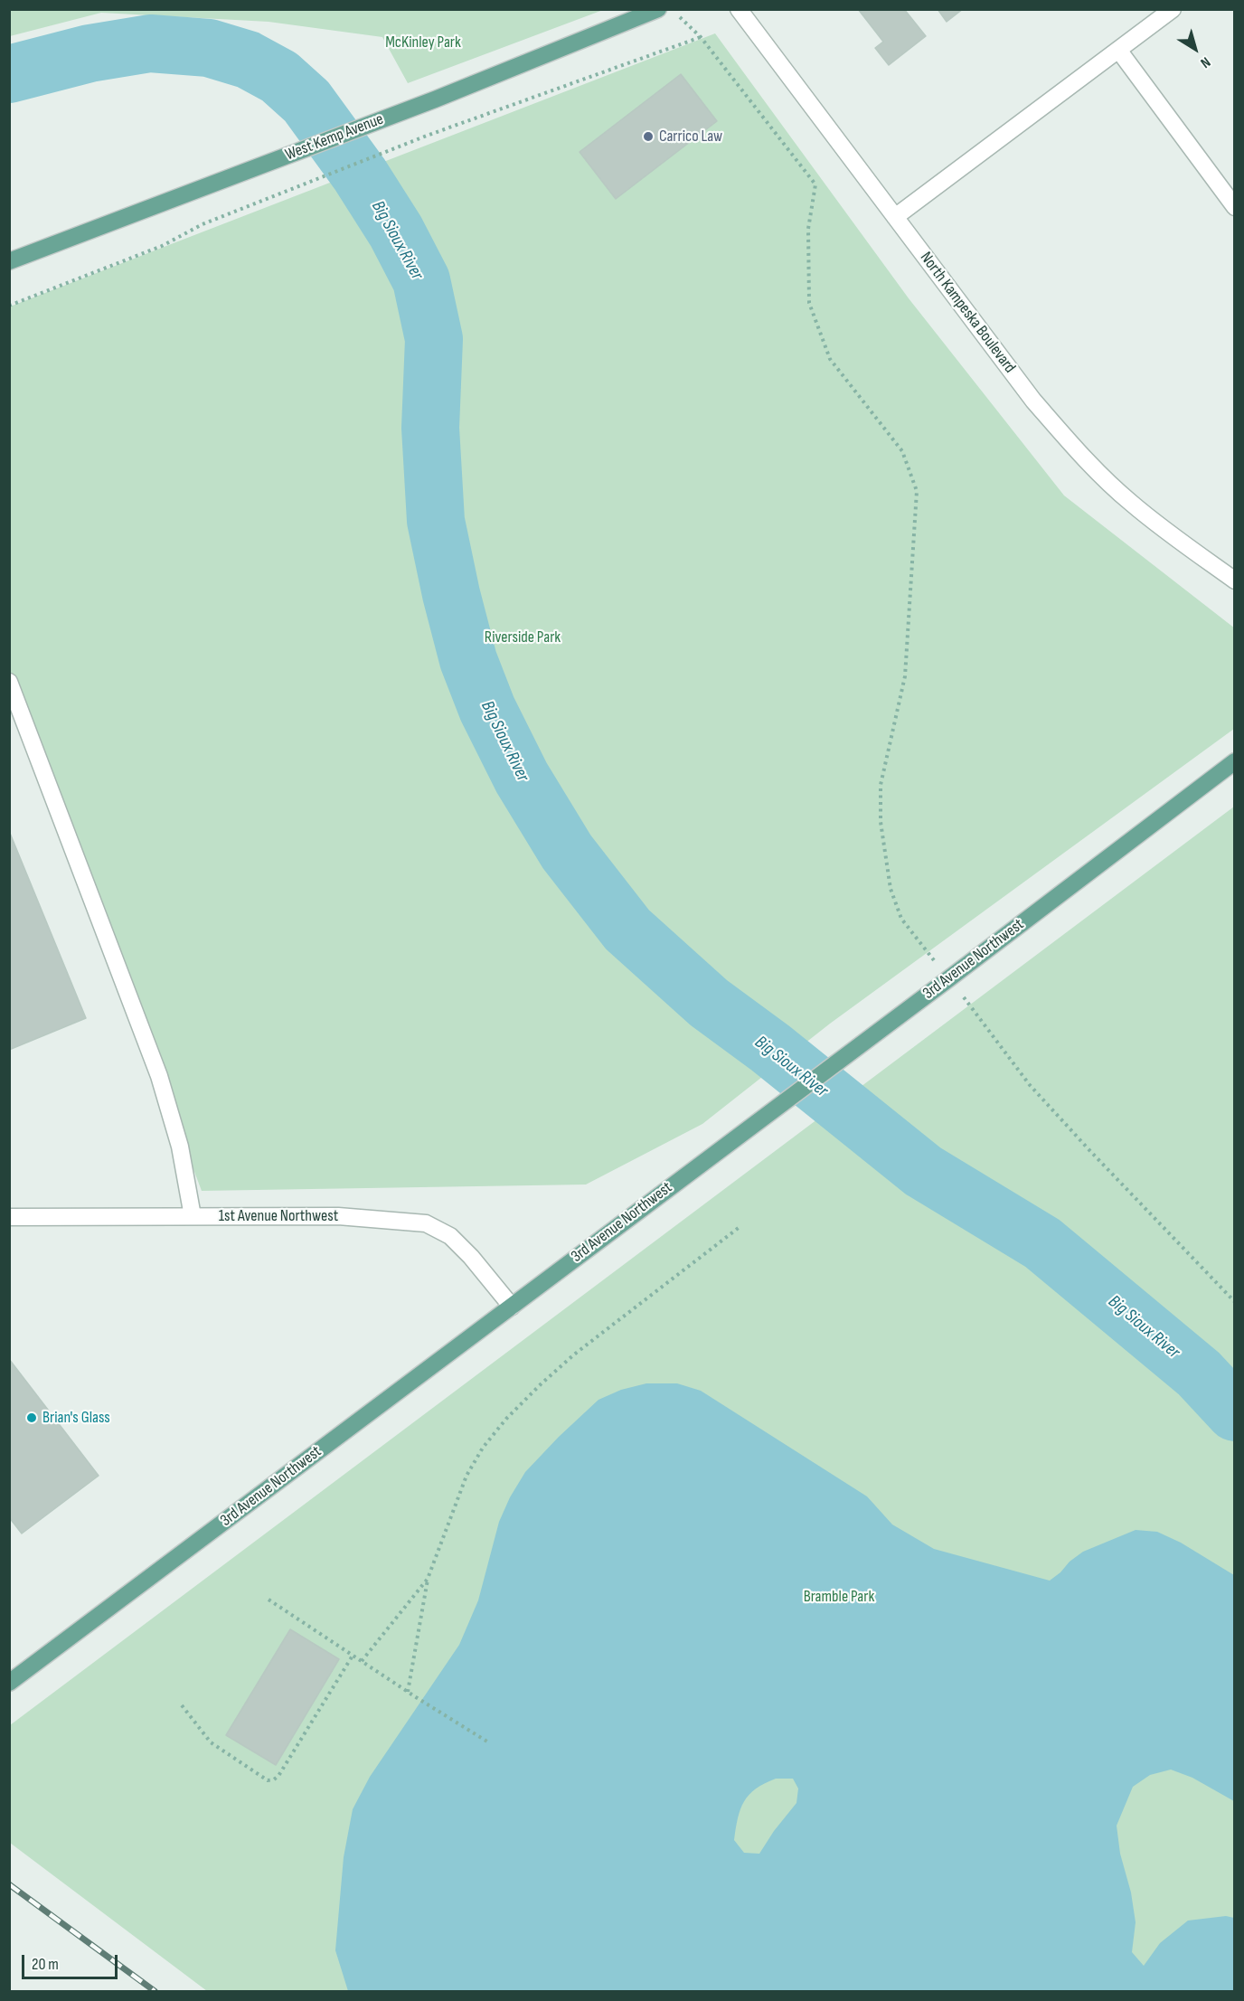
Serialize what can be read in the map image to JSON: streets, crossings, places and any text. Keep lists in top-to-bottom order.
{
  "streets": {
    "main road": ["West Kemp Avenue", "3rd Avenue Northwest"],
    "street": ["North Kampeska Boulevard", "1st Avenue Northwest"]
  },
  "crossings": [
    ["3rd Avenue Northwest", "1st Avenue Northwest"]
  ],
  "water": ["Big Sioux River"],
  "parks": ["McKinley Park", "Riverside Park", "Bramble Park"],
  "places": ["Carrico Law", "Brian's Glass"],
  "scale_bar": "20 m",
  "north": "bottom right"
}
